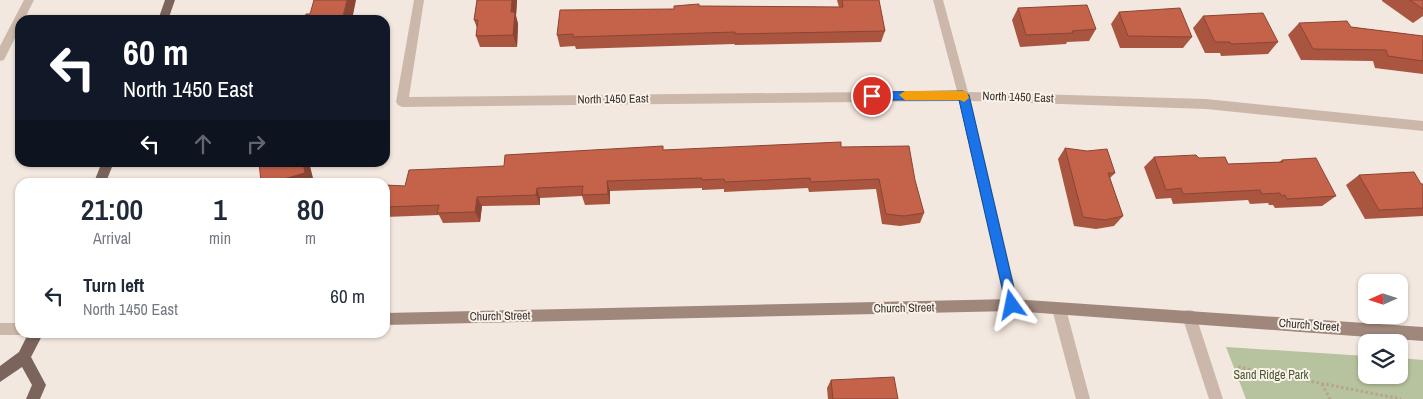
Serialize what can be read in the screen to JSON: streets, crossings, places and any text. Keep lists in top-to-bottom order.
{
  "streets": {
    "street": ["North 1450 East", "Church Street"]
  },
  "parks": ["Sand Ridge Park"],
  "north": "left",
  "page": {
    "turn": ["60 m", "North 1450 East"],
    "eta": [
      "21:00",
      "Arrival",
      "1",
      "min",
      "80",
      "m"
    ],
    "list": [
      {
        "name": "Turn left",
        "note": "North 1450 East",
        "value": "60 m"
      }
    ]
  }
}
